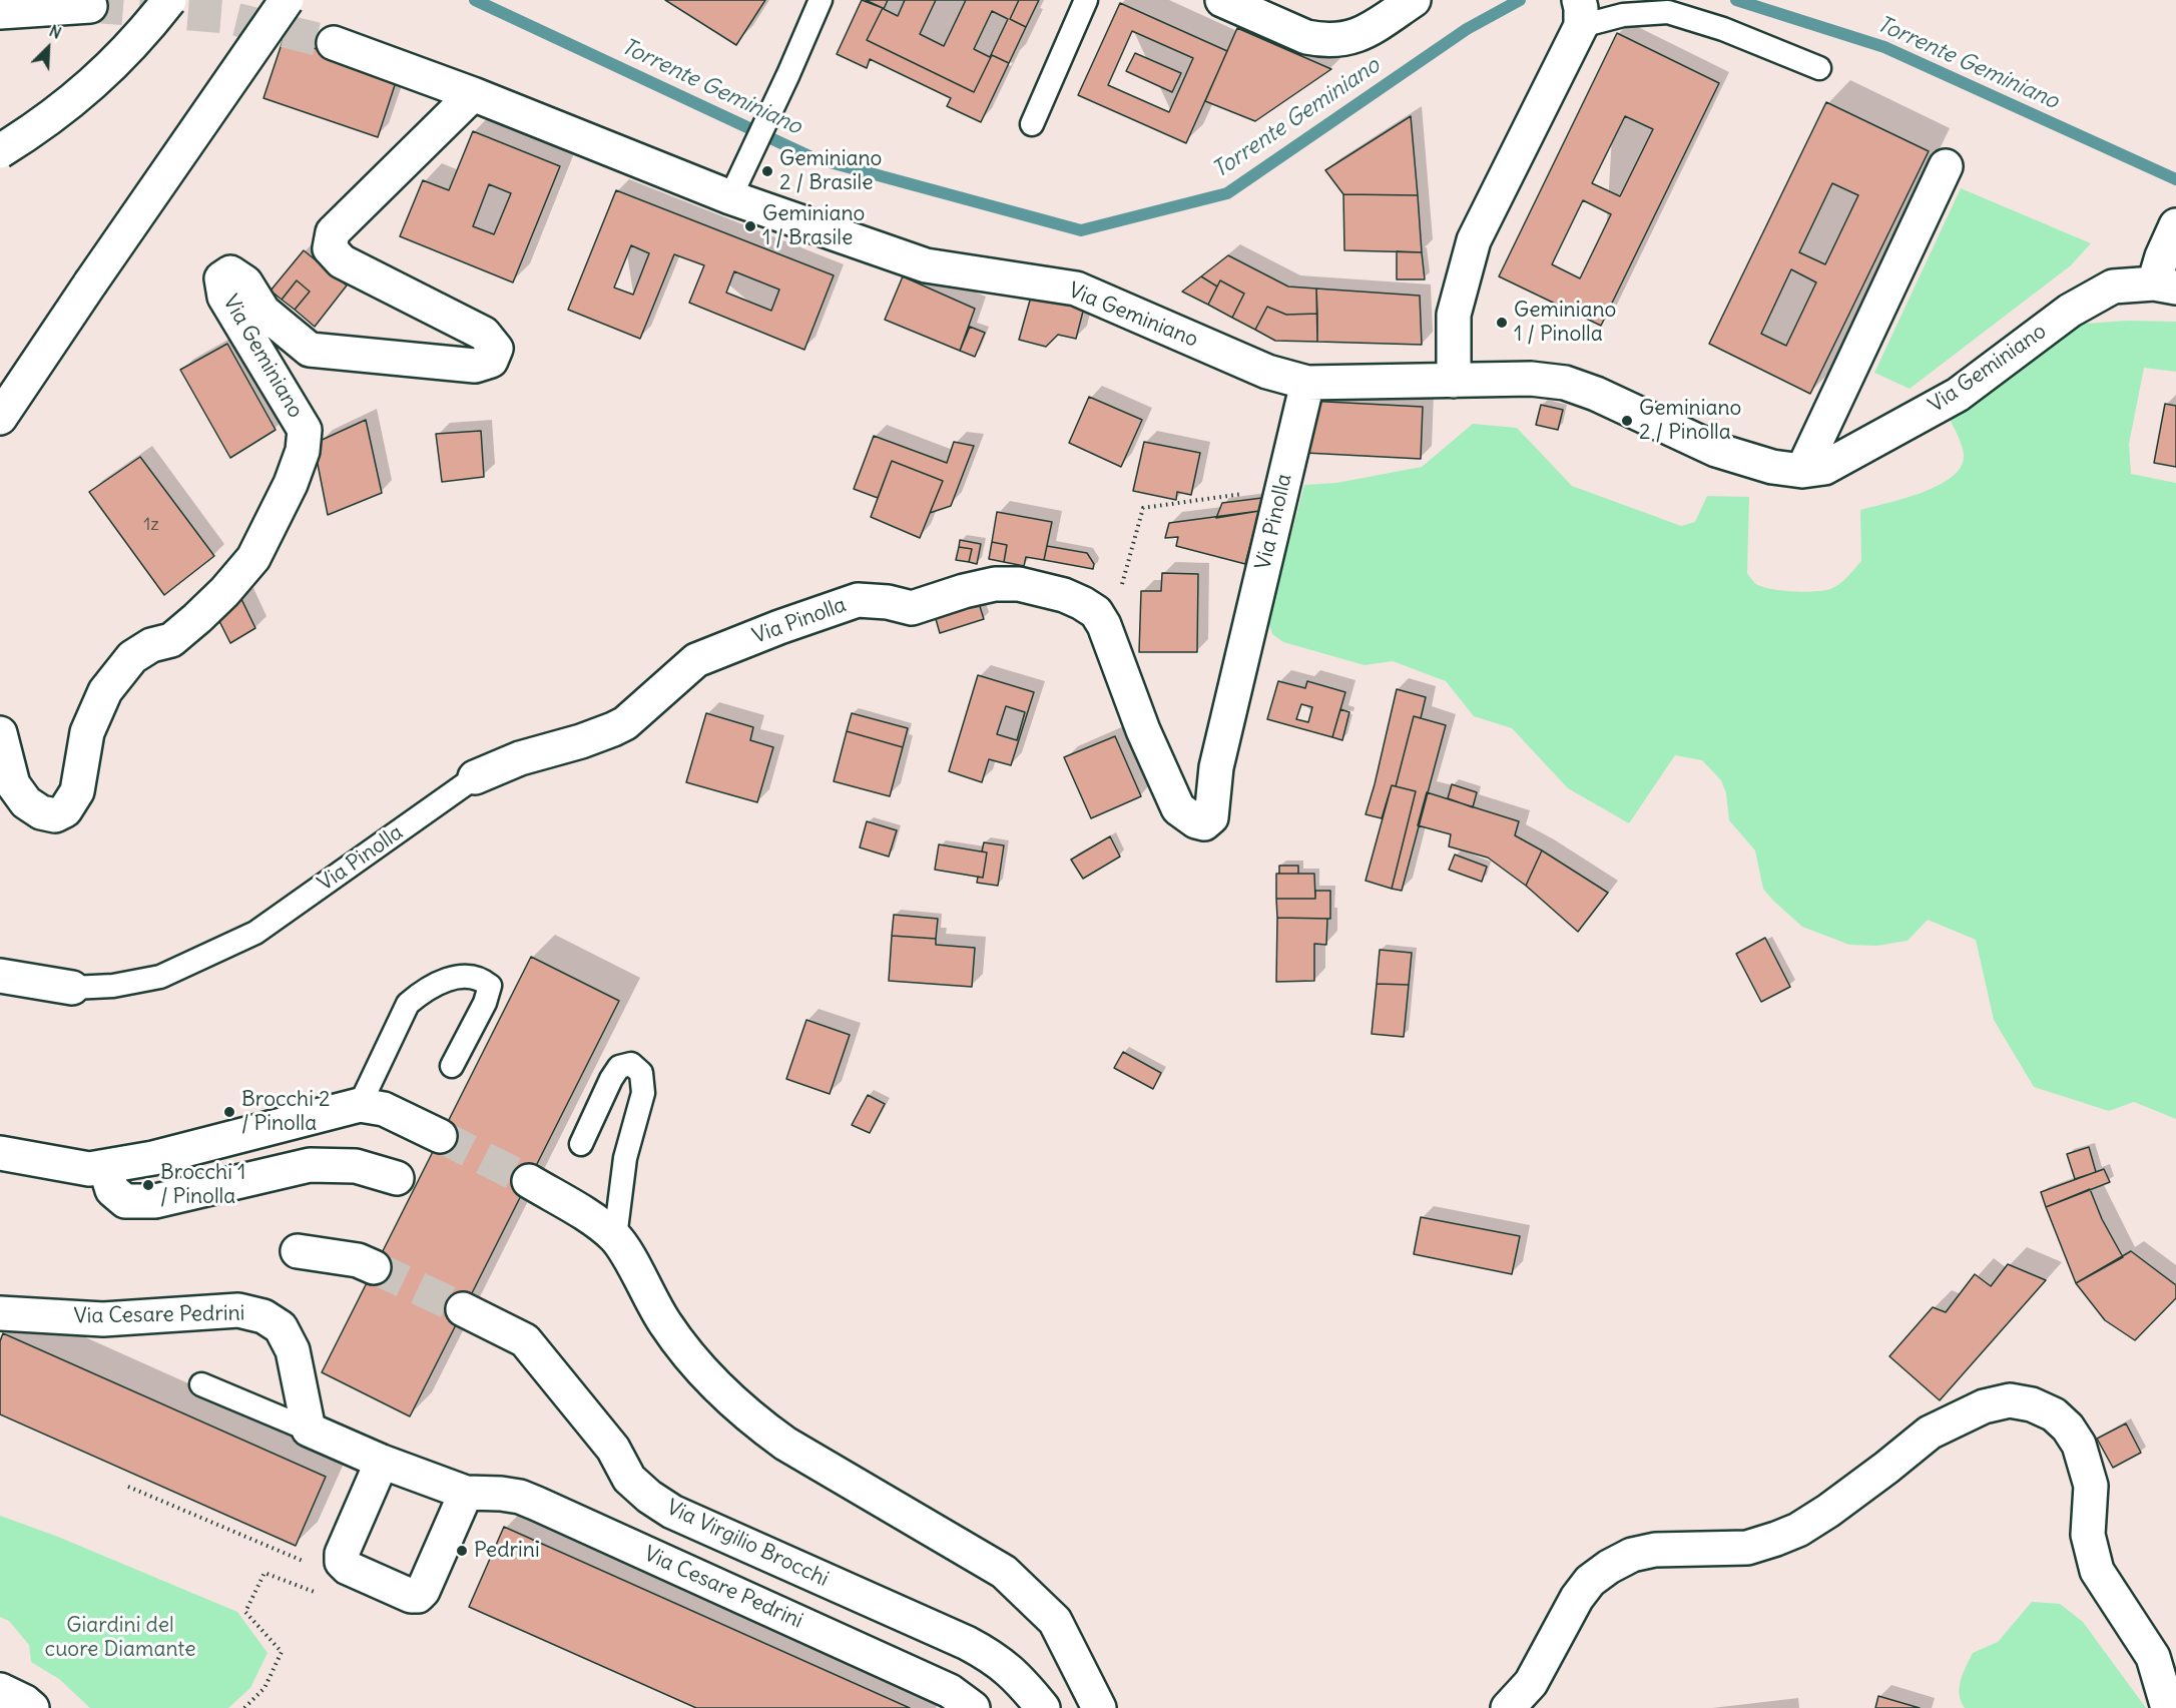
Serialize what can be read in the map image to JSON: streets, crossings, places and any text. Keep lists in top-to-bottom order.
{
  "streets": {
    "main road": [
      "Via Geminiano",
      "Via Pinolla",
      "Via Cesare Pedrini",
      "Via Virgilio Brocchi"
    ]
  },
  "crossings": [
    ["Via Geminiano", "Via Pinolla"]
  ],
  "water": ["Torrente Geminiano"],
  "parks": ["Giardini del cuore Diamante"],
  "places": [
    "Geminiano 2 / Brasile",
    "Geminiano 1 / Brasile",
    "Geminiano 1 / Pinolla",
    "Geminiano 2 / Pinolla",
    "Brocchi 2 / Pinolla",
    "Brocchi 1 / Pinolla",
    "Pedrini"
  ],
  "house_numbers": ["1z"],
  "north": "top right"
}
